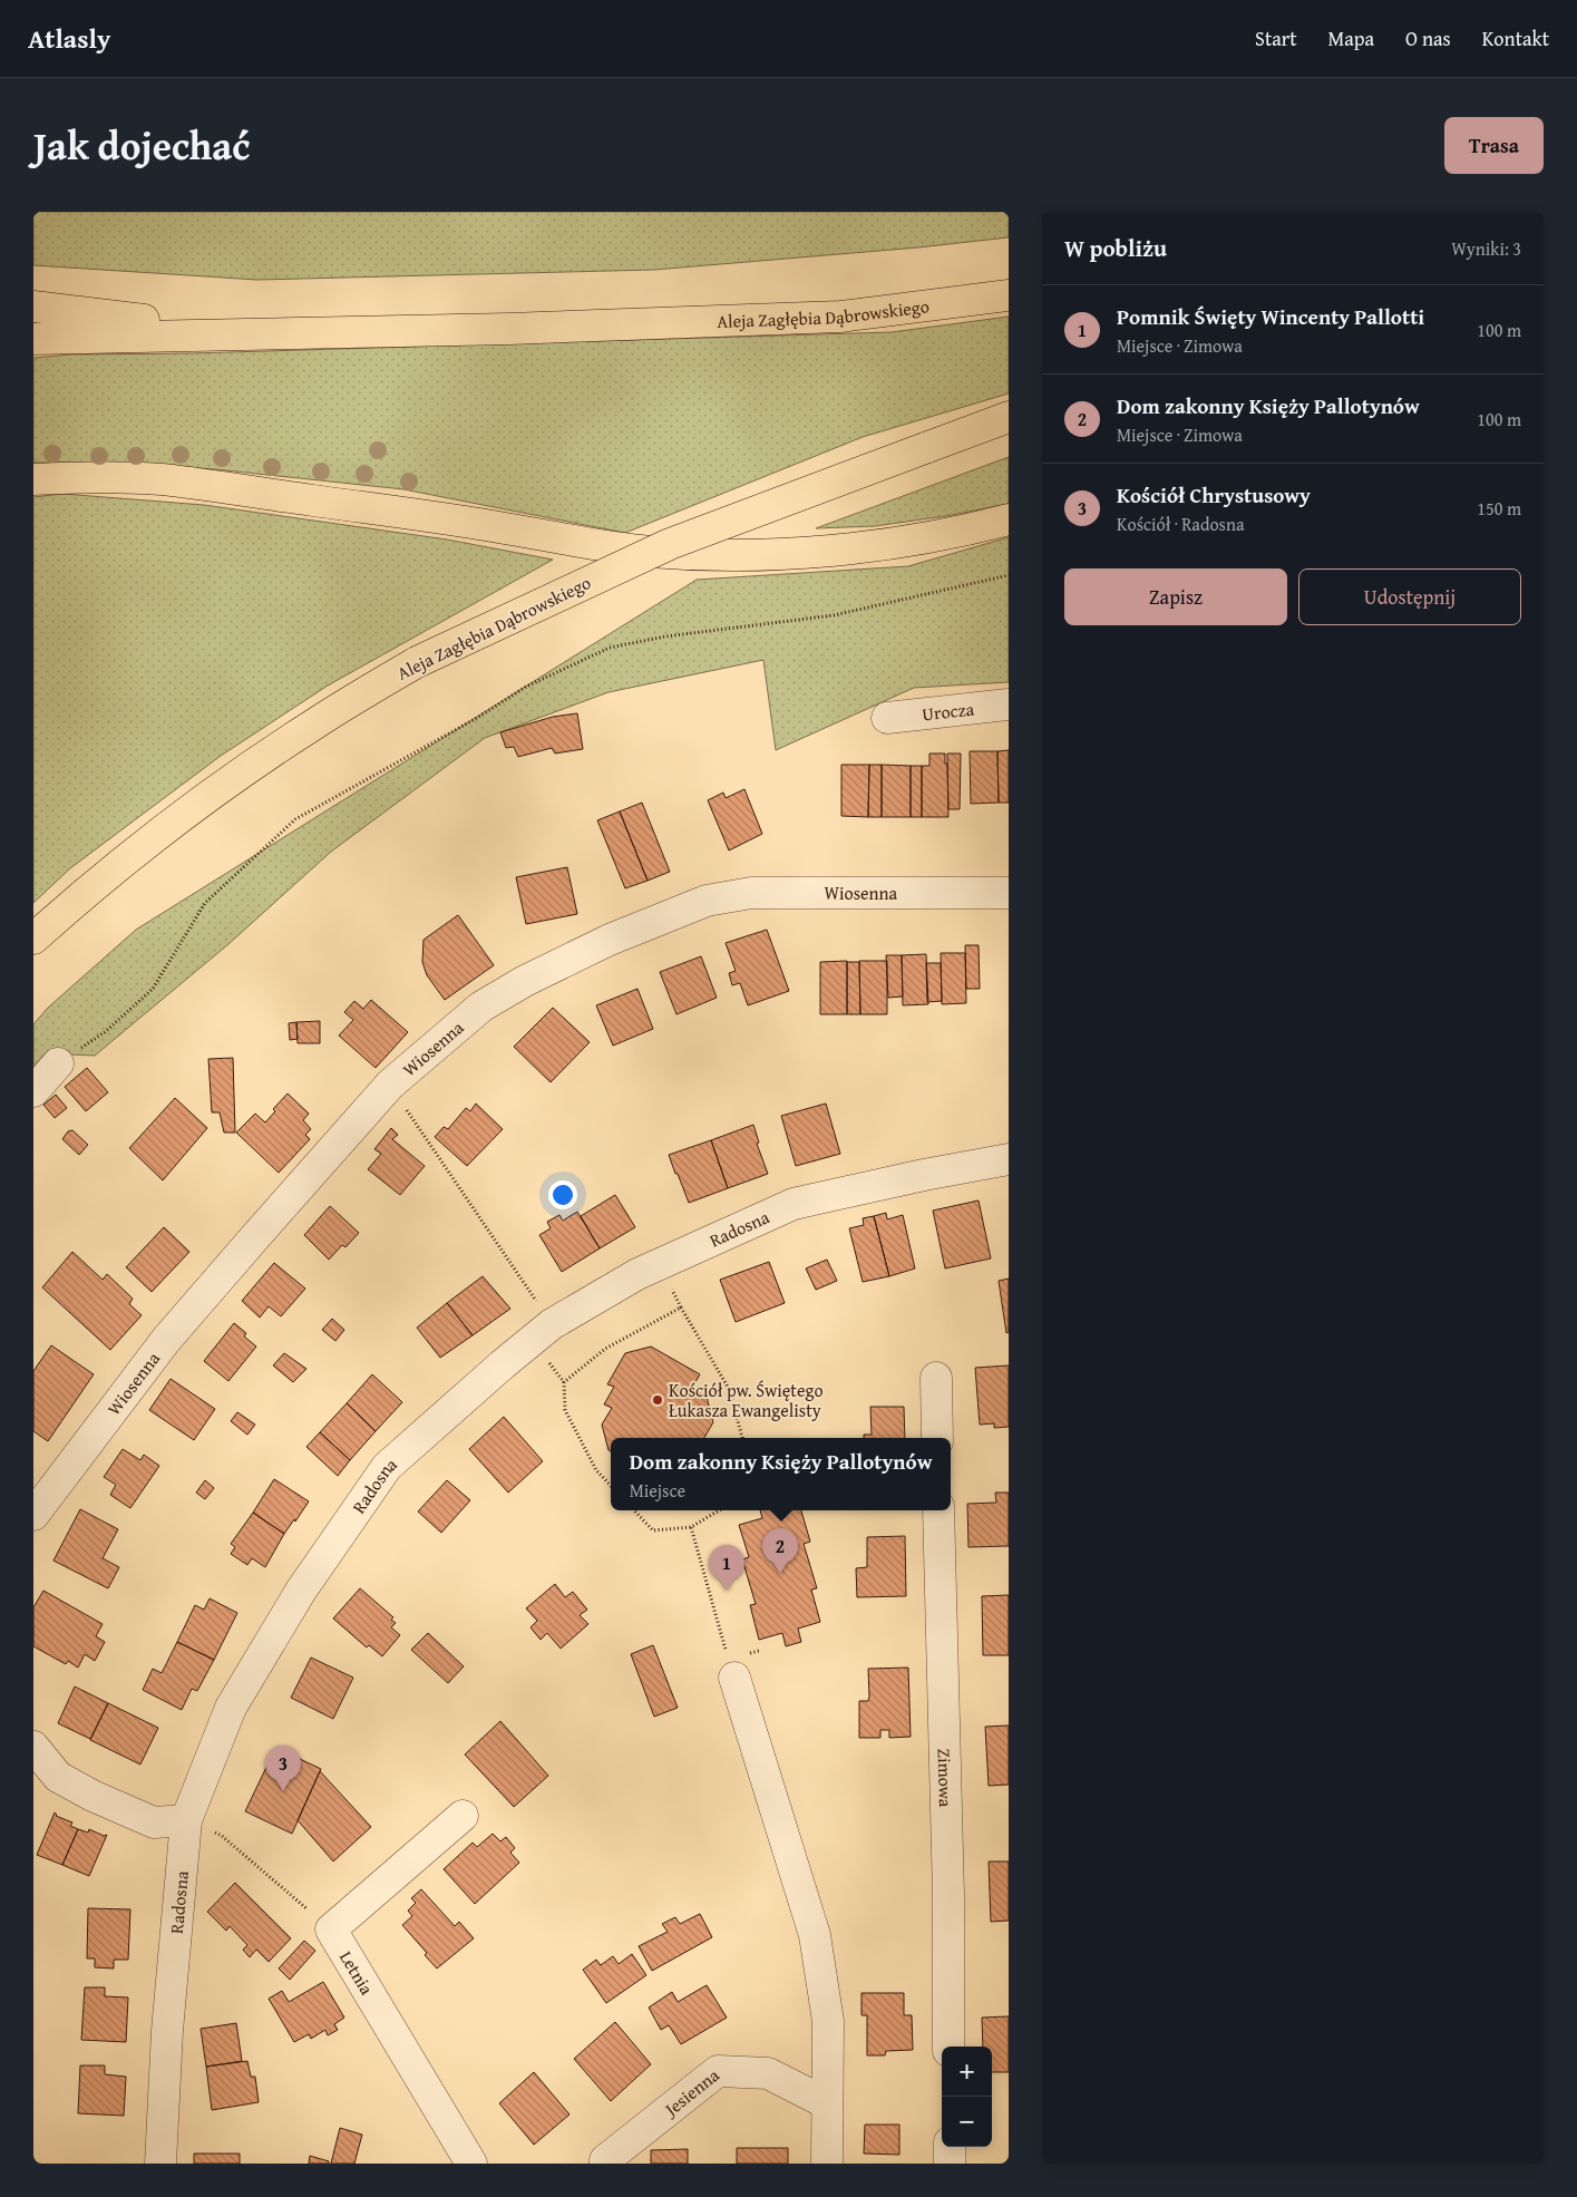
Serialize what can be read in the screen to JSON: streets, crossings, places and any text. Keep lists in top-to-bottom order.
{
  "streets": {
    "main road": ["Aleja Zagłębia Dąbrowskiego"],
    "street": [
      "Urocza",
      "Wiosenna",
      "Radosna",
      "Zimowa",
      "Letnia",
      "Jesienna"
    ]
  },
  "places": ["Kościół pw. Świętego Łukasza Ewangelisty"],
  "page": {
    "header": "Atlasly",
    "nav": [
      "Start",
      "Mapa",
      "O nas",
      "Kontakt"
    ],
    "title": "Jak dojechać",
    "buttons": [
      "Trasa",
      ["Zapisz", "Udostępnij"]
    ],
    "heading": ["W pobliżu", "Wyniki: 3"],
    "list": [
      {
        "mark": "1",
        "name": "Pomnik Święty Wincenty Pallotti",
        "note": "Miejsce · Zimowa",
        "value": "100 m"
      },
      {
        "mark": "2",
        "name": "Dom zakonny Księży Pallotynów",
        "note": "Miejsce · Zimowa",
        "value": "100 m"
      },
      {
        "mark": "3",
        "name": "Kościół Chrystusowy",
        "note": "Kościół · Radosna",
        "value": "150 m"
      }
    ],
    "popup": ["Dom zakonny Księży Pallotynów", "Miejsce"],
    "pins": ["2", "1", "3"],
    "map_buttons": ["+", "−"]
  }
}
